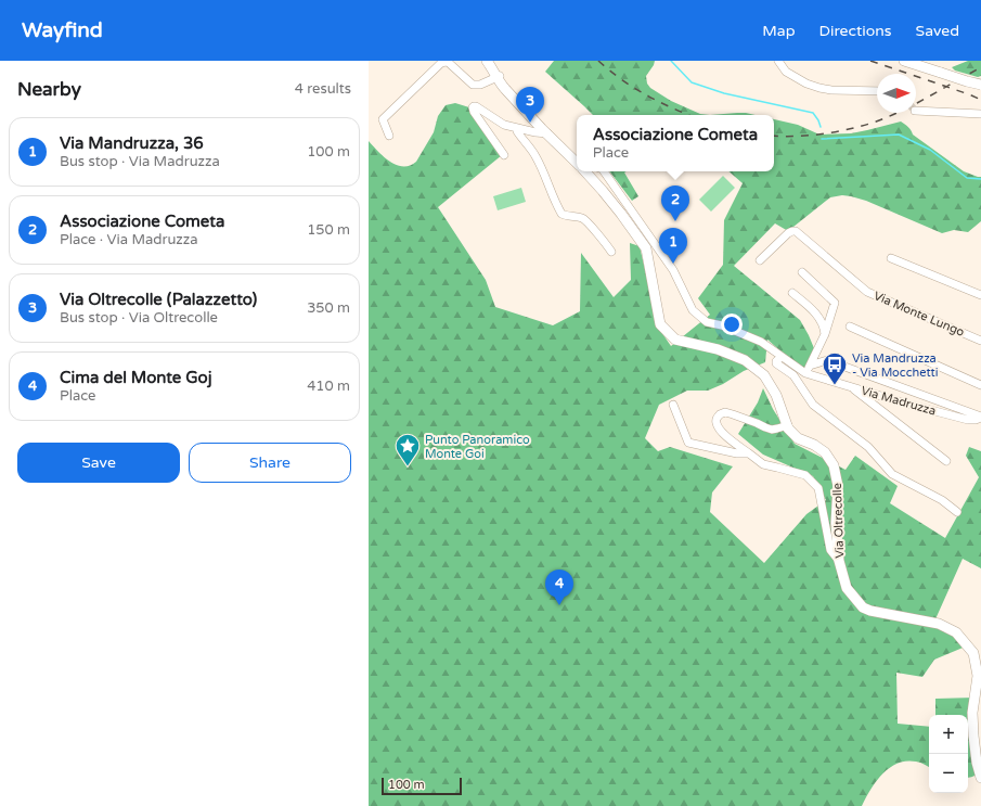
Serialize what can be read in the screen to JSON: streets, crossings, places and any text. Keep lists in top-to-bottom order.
{
  "streets": {
    "main road": ["Via Oltrecolle"],
    "street": ["Via Monte Lungo", "Via Madruzza"]
  },
  "places": {
    "bus stop": ["Via Mandruzza - Via Mocchetti"],
    "place": ["Punto Panoramico Monte Goi"]
  },
  "scale_bar": "100 m",
  "north": "right",
  "page": {
    "header": "Wayfind",
    "nav": ["Map", "Directions", "Saved"],
    "heading": ["Nearby", "4 results"],
    "pins": [
      "3",
      "2",
      "1",
      "4"
    ],
    "popup": ["Associazione Cometa", "Place"],
    "list": [
      {
        "mark": "1",
        "name": "Via Mandruzza, 36",
        "note": "Bus stop · Via Madruzza",
        "value": "100 m"
      },
      {
        "mark": "2",
        "name": "Associazione Cometa",
        "note": "Place · Via Madruzza",
        "value": "150 m"
      },
      {
        "mark": "3",
        "name": "Via Oltrecolle (Palazzetto)",
        "note": "Bus stop · Via Oltrecolle",
        "value": "350 m"
      },
      {
        "mark": "4",
        "name": "Cima del Monte Goj",
        "note": "Place",
        "value": "410 m"
      }
    ],
    "buttons": ["Save", "Share"],
    "map_buttons": ["+", "−"],
    "scale": "100 m"
  }
}
